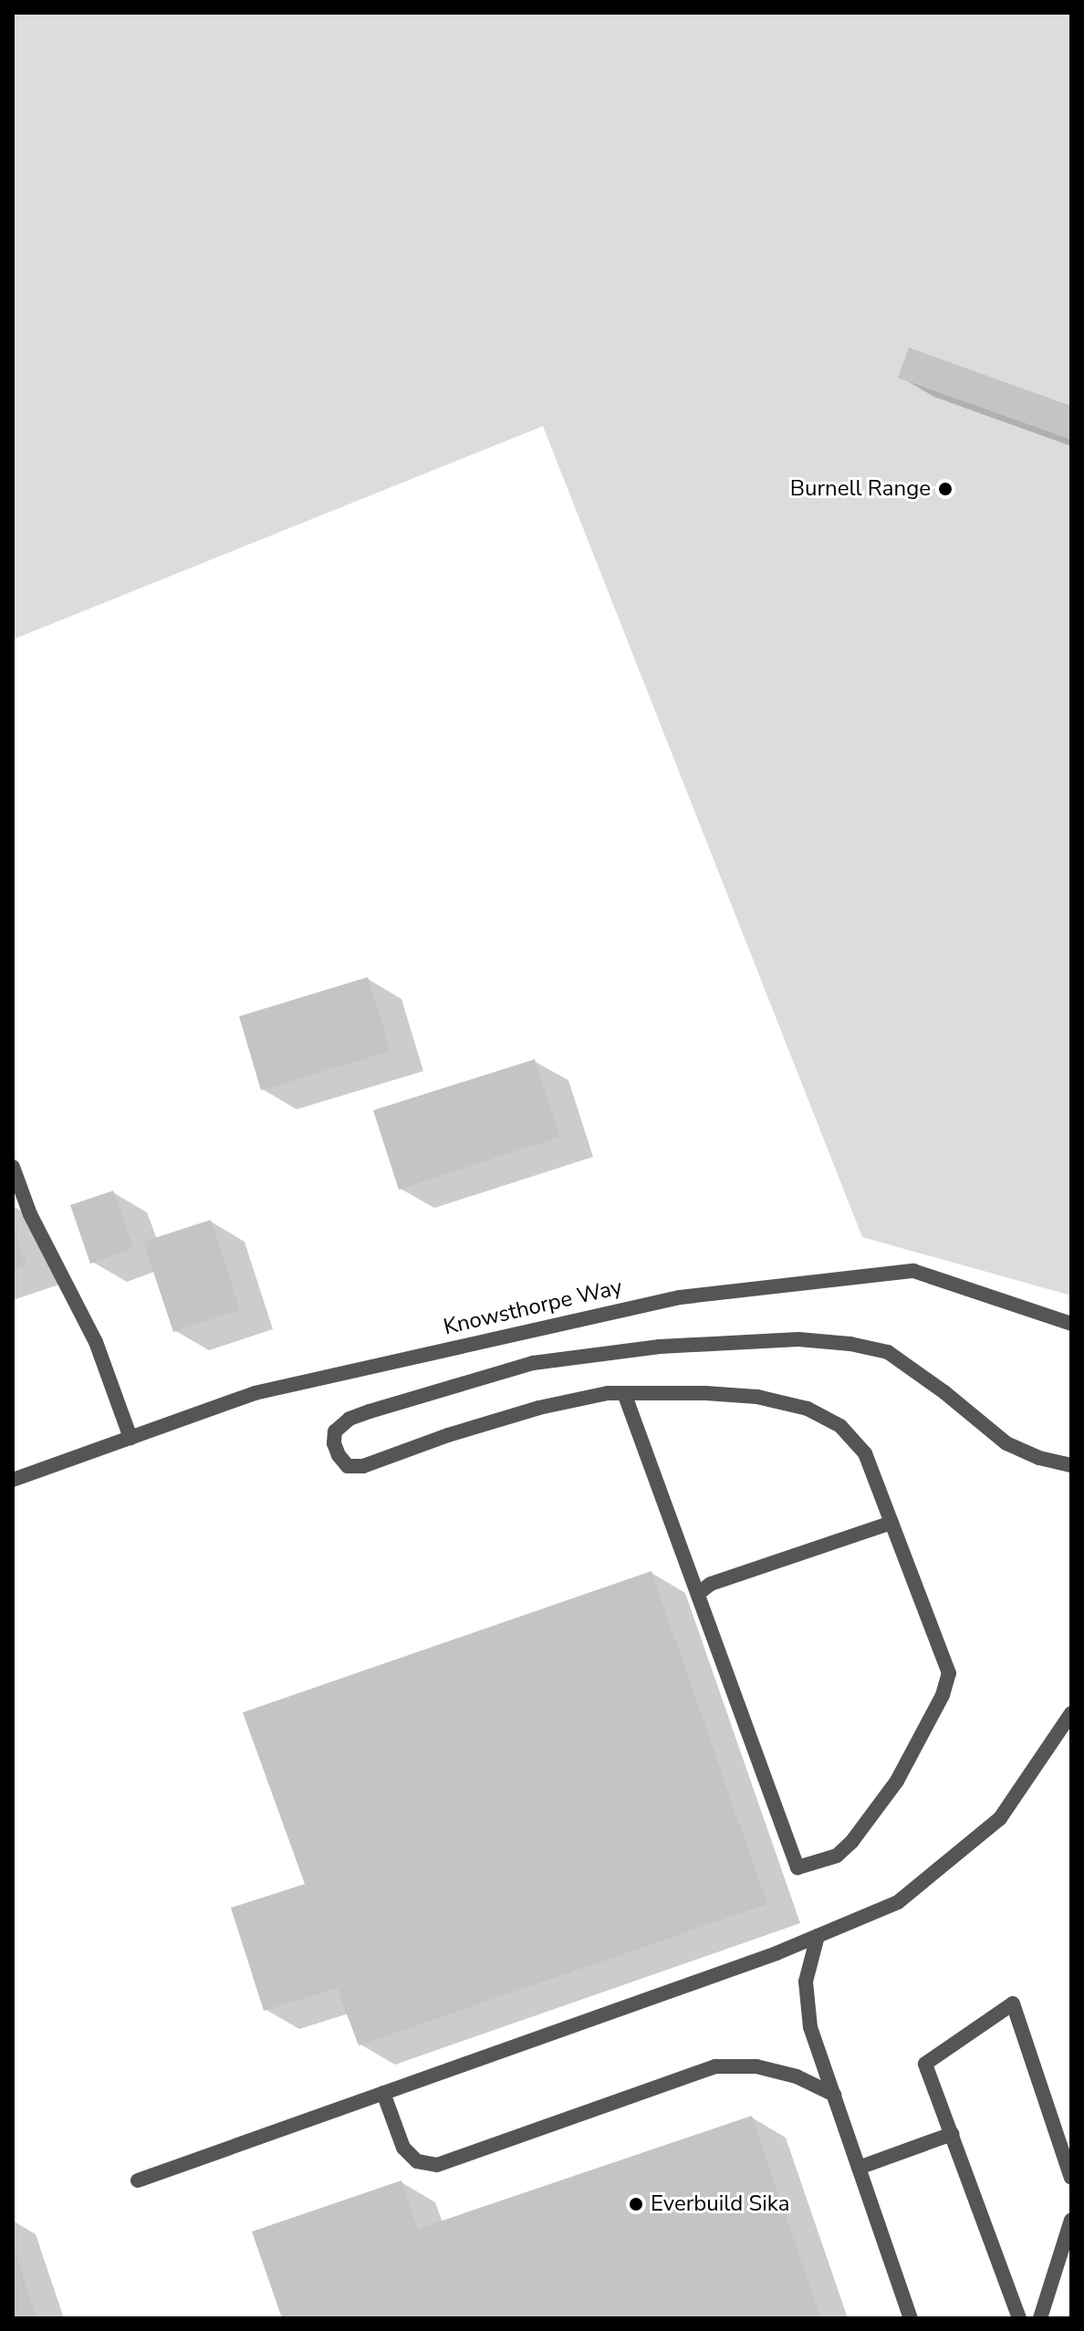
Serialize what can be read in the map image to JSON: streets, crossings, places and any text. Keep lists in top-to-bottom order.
{
  "streets": {
    "street": ["Knowsthorpe Way"]
  },
  "places": ["Burnell Range", "Everbuild Sika"]
}
